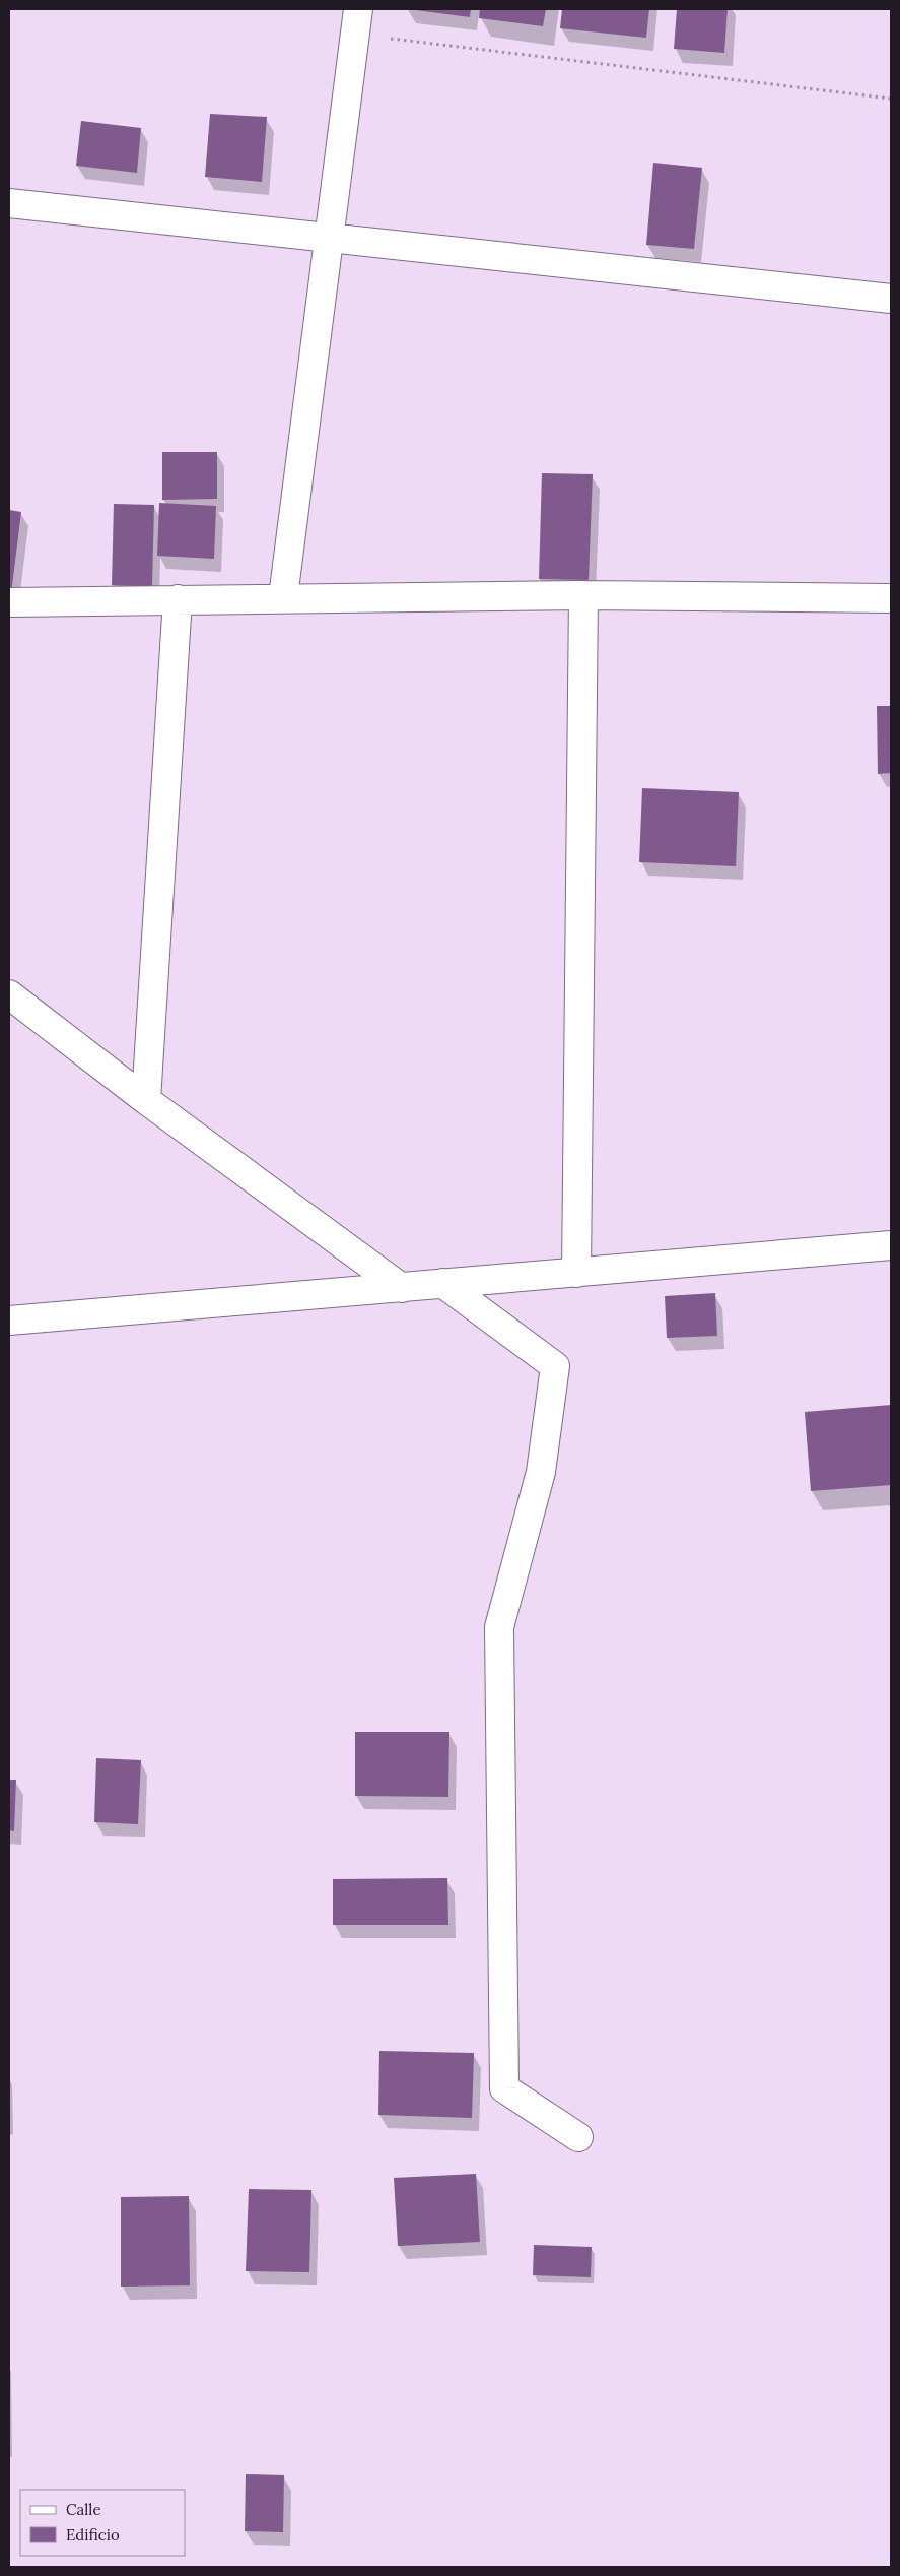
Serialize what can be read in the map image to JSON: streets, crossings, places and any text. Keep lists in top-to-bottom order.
{
  "legend": ["Calle", "Edificio"]
}
